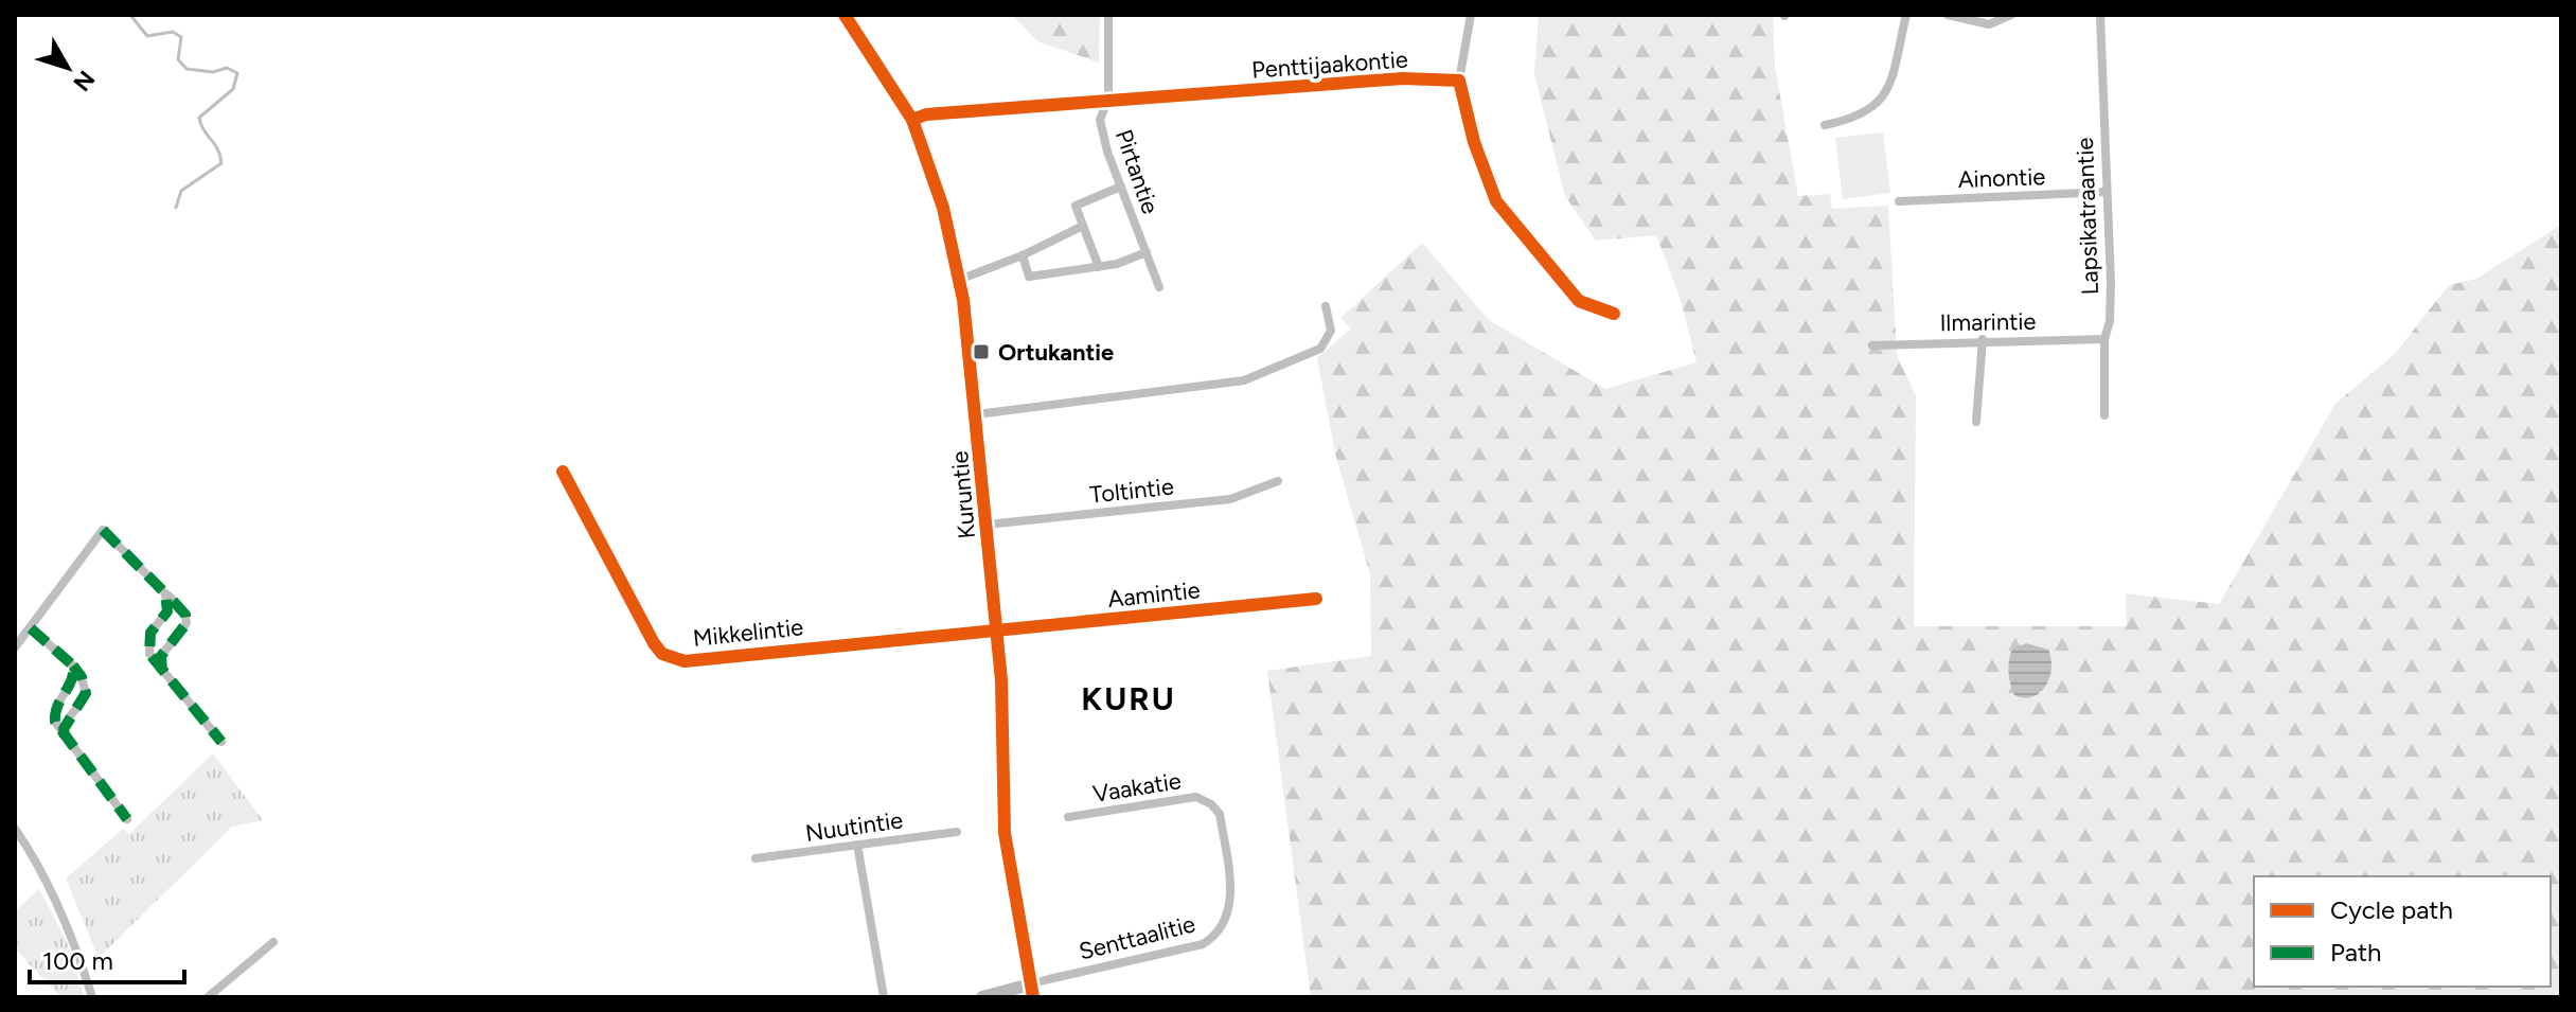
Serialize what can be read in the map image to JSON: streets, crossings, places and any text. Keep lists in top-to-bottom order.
{
  "streets": {
    "street": [
      "Penttijaakontie",
      "Pirtantie",
      "Ainontie",
      "Lapsikatraantie",
      "Ilmarintie",
      "Toltintie",
      "Kuruntie",
      "Aamintie",
      "Mikkelintie",
      "Vaakatie",
      "Nuutintie",
      "Senttaalitie"
    ]
  },
  "crossings": [
    ["Penttijaakontie", "Pirtantie"],
    ["Penttijaakontie", "Kuruntie"],
    ["Ainontie", "Lapsikatraantie"],
    ["Lapsikatraantie", "Ilmarintie"],
    ["Toltintie", "Kuruntie"],
    ["Kuruntie", "Aamintie"],
    ["Kuruntie", "Mikkelintie"],
    ["Kuruntie", "Senttaalitie"],
    ["Aamintie", "Mikkelintie"],
    ["Vaakatie", "Senttaalitie"]
  ],
  "districts": ["KURU"],
  "places": {
    "transit": ["Ortukantie"]
  },
  "legend": ["Cycle path", "Path"],
  "scale_bar": "100 m",
  "north": "bottom right"
}
